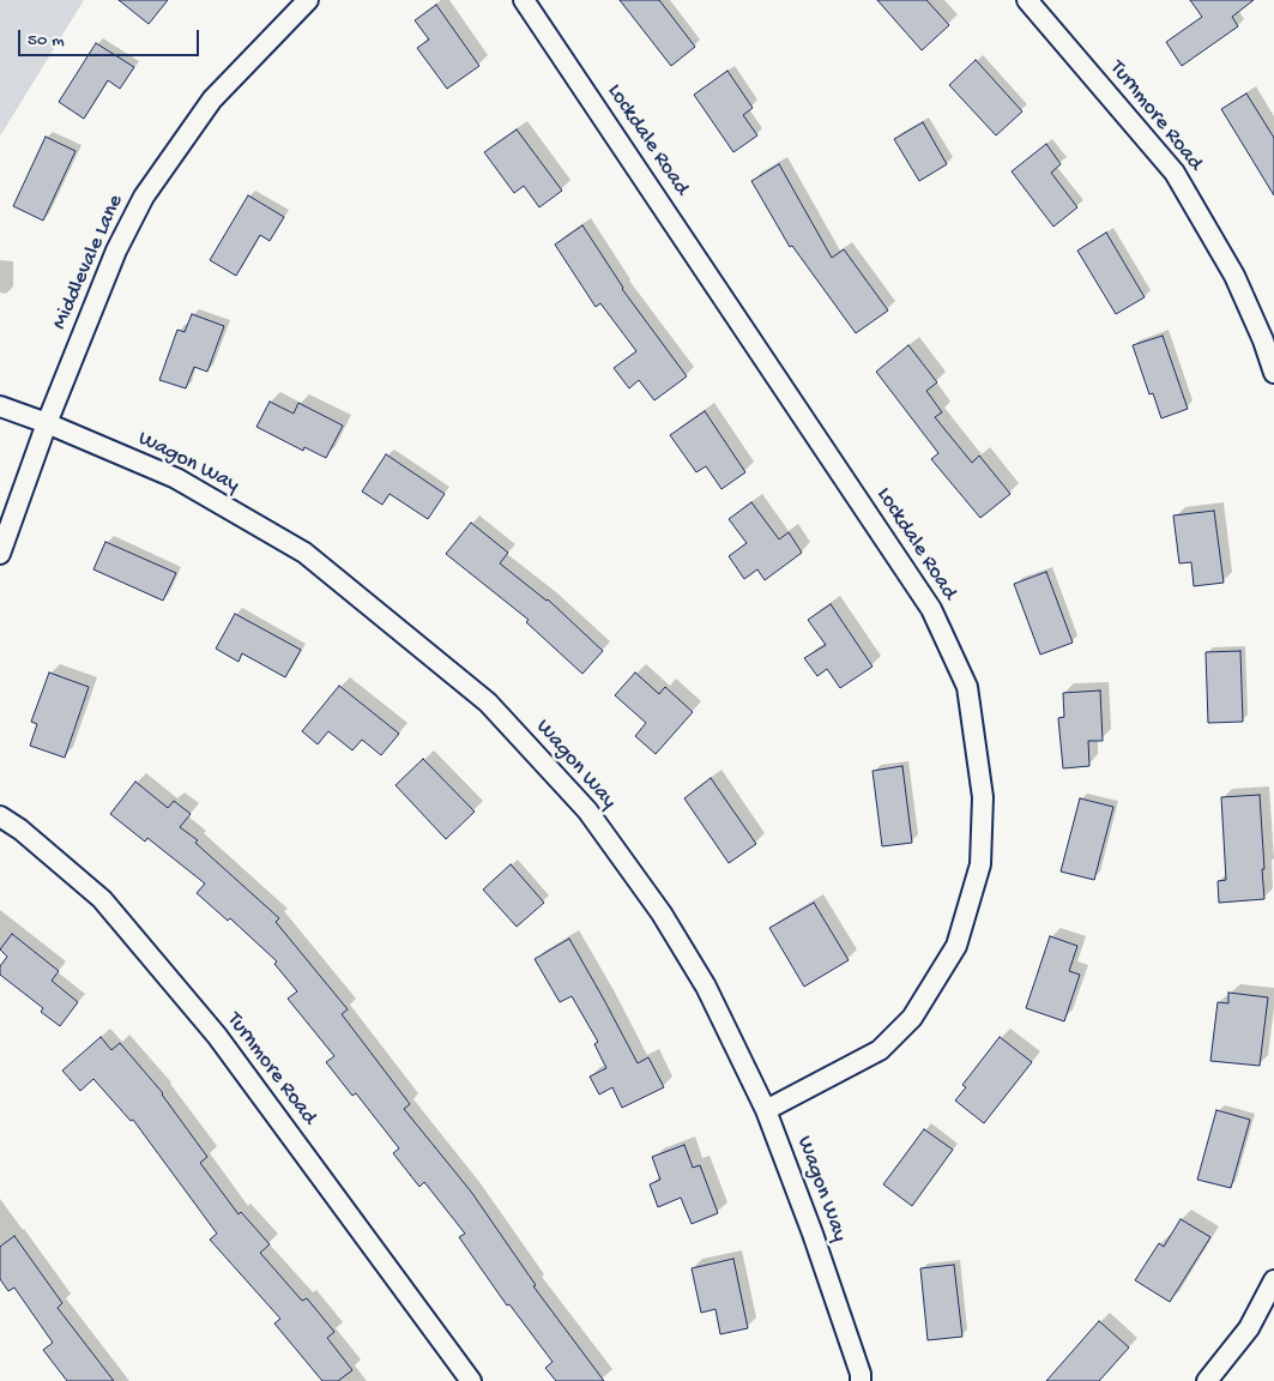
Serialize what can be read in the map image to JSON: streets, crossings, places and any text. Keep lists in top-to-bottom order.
{
  "streets": {
    "street": [
      "Turnmore Road",
      "Lockdale Road",
      "Middlevale Lane",
      "Wagon Way"
    ]
  },
  "crossings": [
    ["Lockdale Road", "Wagon Way"],
    ["Middlevale Lane", "Wagon Way"]
  ],
  "scale_bar": "50 m"
}
